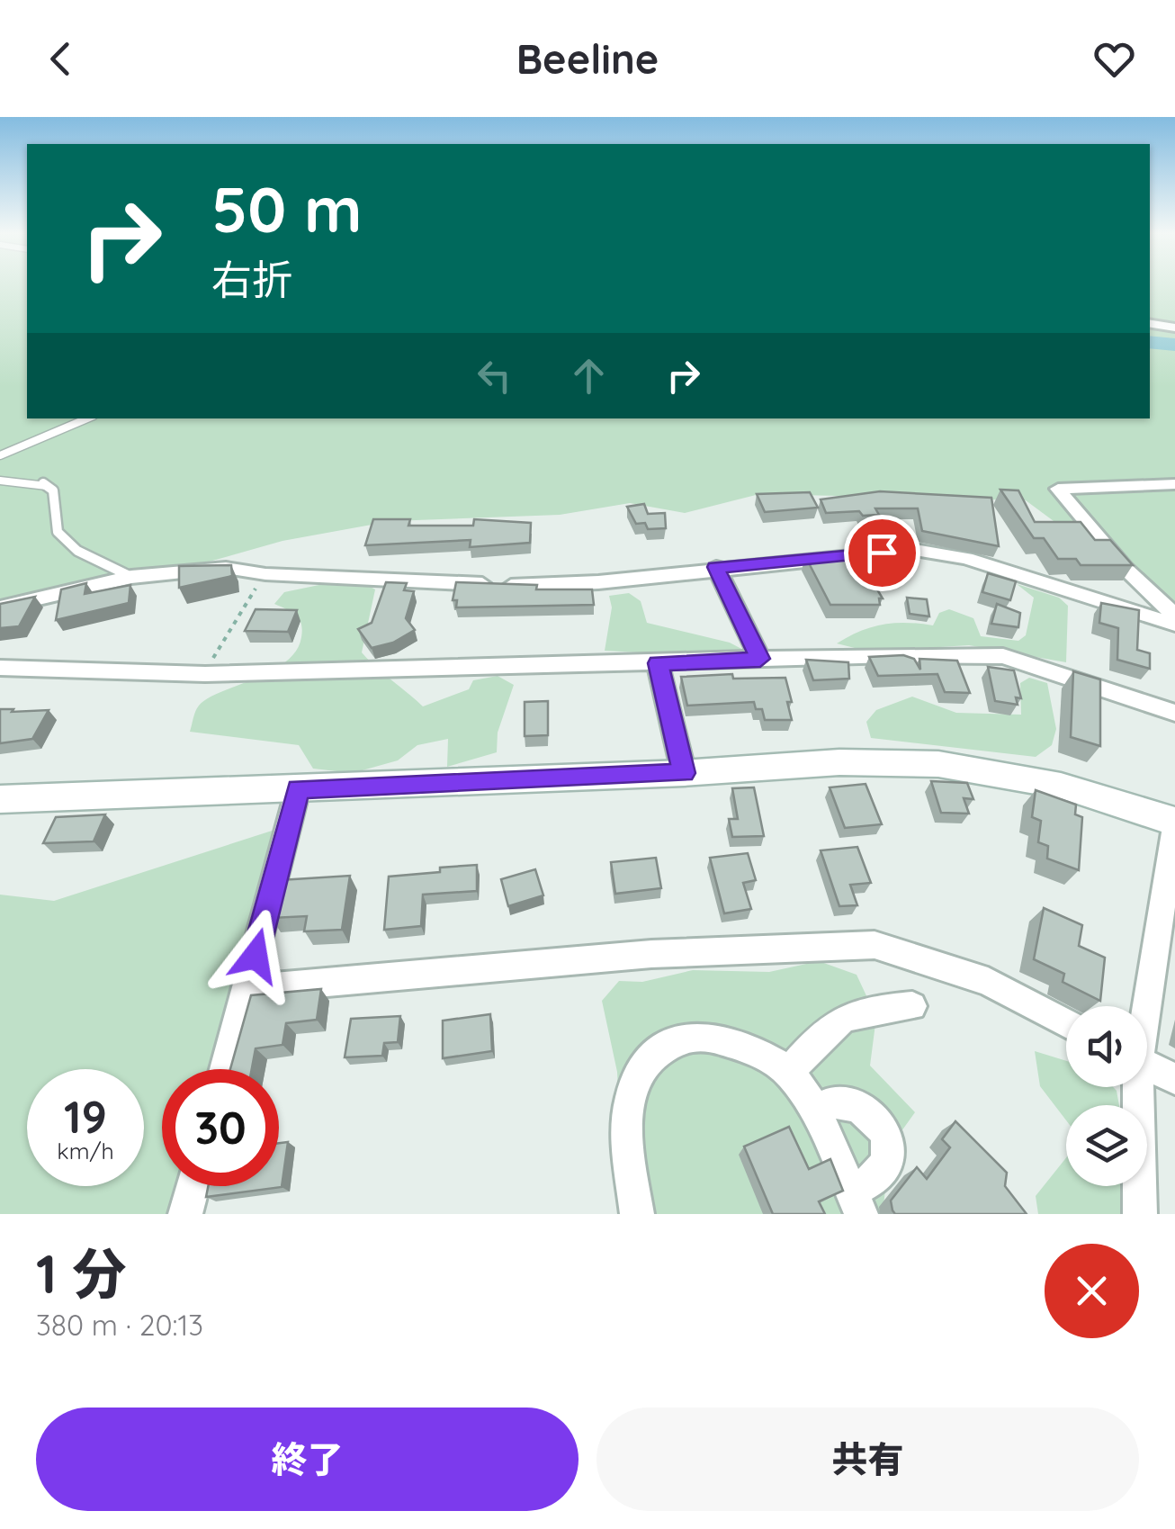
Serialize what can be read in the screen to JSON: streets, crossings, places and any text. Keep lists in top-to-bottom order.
{
  "page": {
    "header": "Beeline",
    "turn": ["50 m", "右折"],
    "speed": "19 km/h",
    "limit": "30",
    "heading": ["1 分", "380 m · 20:13"],
    "buttons": ["終了", "共有"]
  }
}
